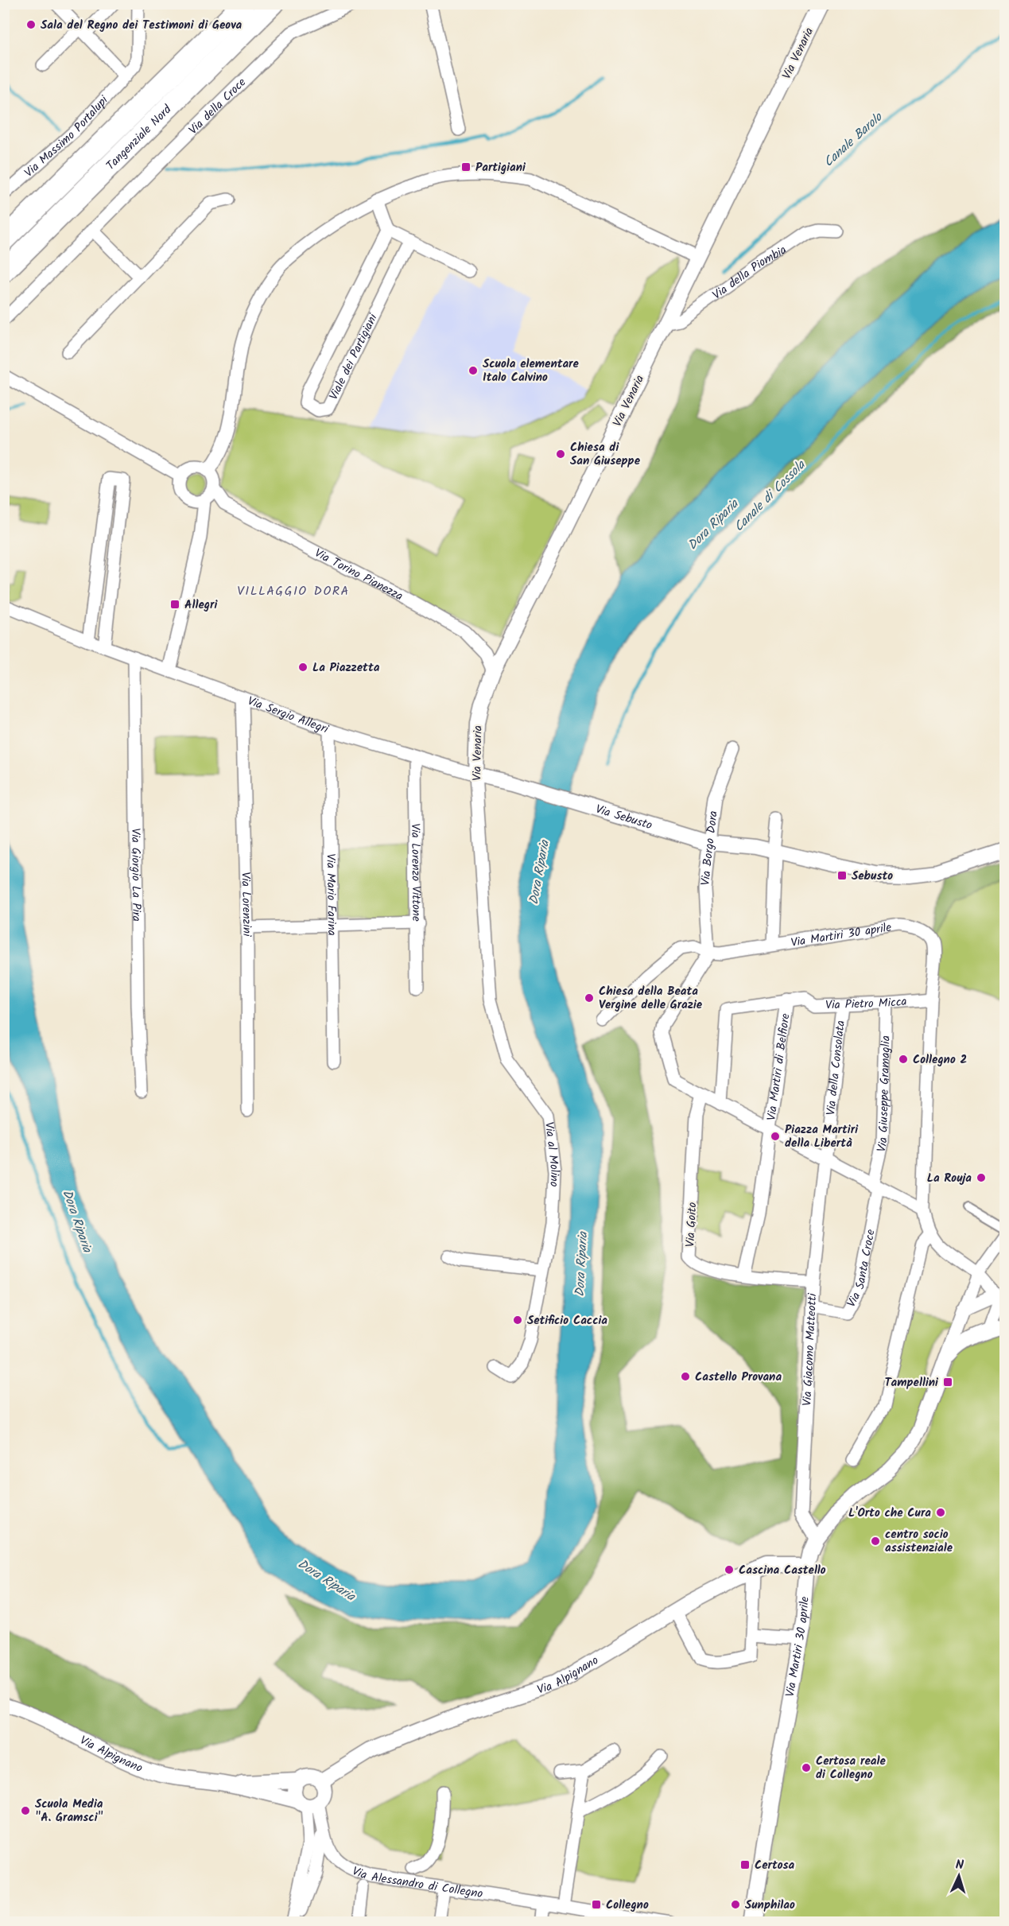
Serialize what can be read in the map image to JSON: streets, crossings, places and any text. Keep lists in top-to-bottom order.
{
  "streets": {
    "highway": ["Tangenziale Nord"],
    "street": [
      "Via Venaria",
      "Via della Croce",
      "Via Massimo Portalupi",
      "Via della Piombia",
      "Viale dei Partigiani",
      "Via Torino Pianezza",
      "Via Sergio Allegri",
      "Via Sebusto",
      "Via Borgo Dora",
      "Via Lorenzo Vittone",
      "Via Giorgio La Pira",
      "Via Mario Farina",
      "Via Lorenzini",
      "Via Martiri 30 aprile",
      "Via Pietro Micca",
      "Via Martiri di Belfiore",
      "Via della Consolata",
      "Via Giuseppe Gramaglia",
      "Via al Molino",
      "Via Goito",
      "Via Santa Croce",
      "Via Giacomo Matteotti",
      "Via Alpignano",
      "Via Alessandro di Collegno"
    ]
  },
  "crossings": [
    ["Via Venaria", "Via della Piombia"],
    ["Via Venaria", "Via Torino Pianezza"],
    ["Via Venaria", "Via Sergio Allegri"],
    ["Via Venaria", "Via Sebusto"],
    ["Via Venaria", "Via al Molino"],
    ["Via Sergio Allegri", "Via Sebusto"],
    ["Via Sergio Allegri", "Via Lorenzo Vittone"],
    ["Via Sergio Allegri", "Via Giorgio La Pira"],
    ["Via Sergio Allegri", "Via Mario Farina"],
    ["Via Sergio Allegri", "Via Lorenzini"],
    ["Via Sebusto", "Via Borgo Dora"],
    ["Via Borgo Dora", "Via Martiri 30 aprile"],
    ["Via Martiri 30 aprile", "Via Pietro Micca"],
    ["Via Martiri 30 aprile", "Via Giacomo Matteotti"],
    ["Via Martiri 30 aprile", "Via Alpignano"],
    ["Via Pietro Micca", "Via Martiri di Belfiore"],
    ["Via Pietro Micca", "Via della Consolata"],
    ["Via Pietro Micca", "Via Giuseppe Gramaglia"],
    ["Via Martiri di Belfiore", "Via Goito"],
    ["Via della Consolata", "Via Giacomo Matteotti"],
    ["Via Giuseppe Gramaglia", "Via Santa Croce"],
    ["Via Goito", "Via Giacomo Matteotti"],
    ["Via Santa Croce", "Via Giacomo Matteotti"],
    ["Via Alpignano", "Via Alessandro di Collegno"]
  ],
  "districts": ["VILLAGGIO DORA"],
  "water": ["Canale Barolo", "Canale di Cossola", "Dora Riparia"],
  "places": {
    "other": [
      "Sala del Regno dei Testimoni di Geova",
      "Scuola elementare Italo Calvino",
      "Chiesa di San Giuseppe",
      "La Piazzetta",
      "Chiesa della Beata Vergine delle Grazie",
      "Collegno 2",
      "Piazza Martiri della Libertà",
      "La Rouja",
      "Setificio Caccia",
      "Castello Provana",
      "L'Orto che Cura",
      "centro socio assistenziale",
      "Cascina Castello",
      "Certosa reale di Collegno",
      "Scuola Media \"A. Gramsci\"",
      "Sunphilao"
    ],
    "transit": [
      "Partigiani",
      "Allegri",
      "Sebusto",
      "Tampellini",
      "Certosa",
      "Collegno"
    ]
  },
  "north": "top"
}
